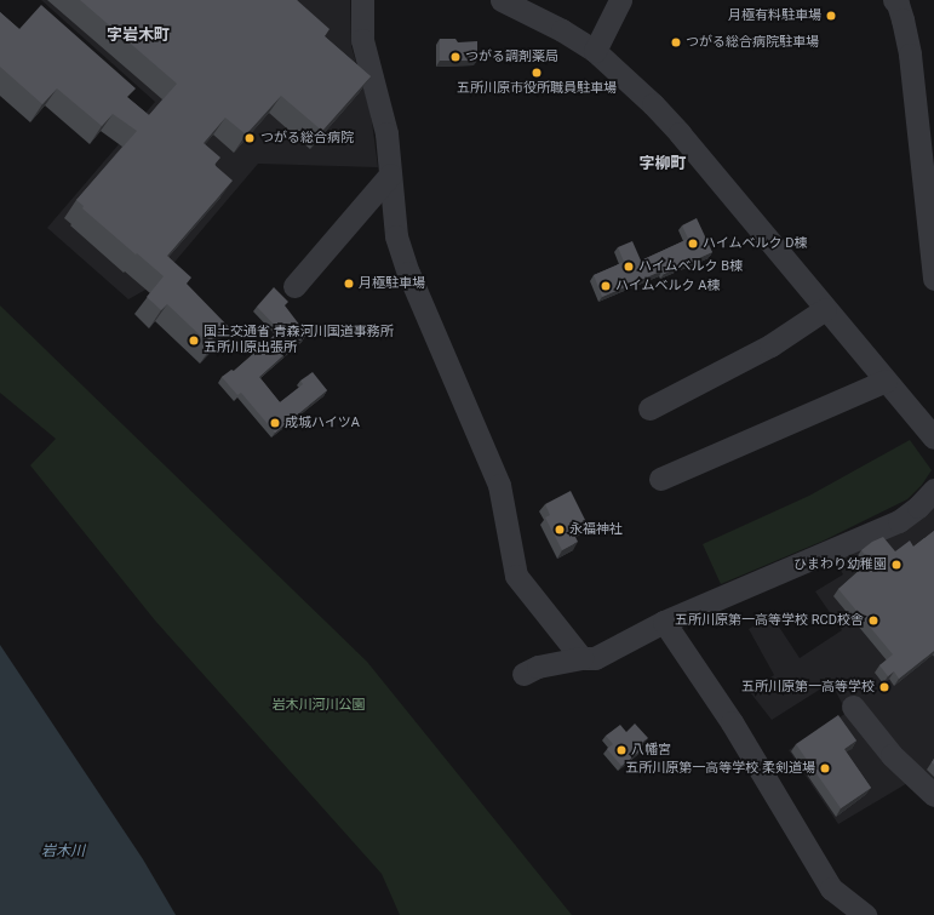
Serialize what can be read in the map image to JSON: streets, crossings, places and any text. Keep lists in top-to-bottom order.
{
  "districts": ["字岩木町", "字柳町"],
  "water": ["岩木川"],
  "parks": ["岩木川河川公園"],
  "places": [
    "月極有料駐車場",
    "つがる総合病院駐車場",
    "つがる調剤薬局",
    "五所川原市役所職員駐車場",
    "つがる総合病院",
    "ハイムベルク D棟",
    "ハイムベルク B棟",
    "月極駐車場",
    "ハイムベルク A棟",
    "国土交通省 青森河川国道事務所 五所川原出張所",
    "成城ハイツA",
    "永福神社",
    "ひまわり幼稚園",
    "五所川原第一高等学校 RCD校舎",
    "五所川原第一高等学校",
    "八幡宮",
    "五所川原第一高等学校 柔剣道場"
  ]
}
